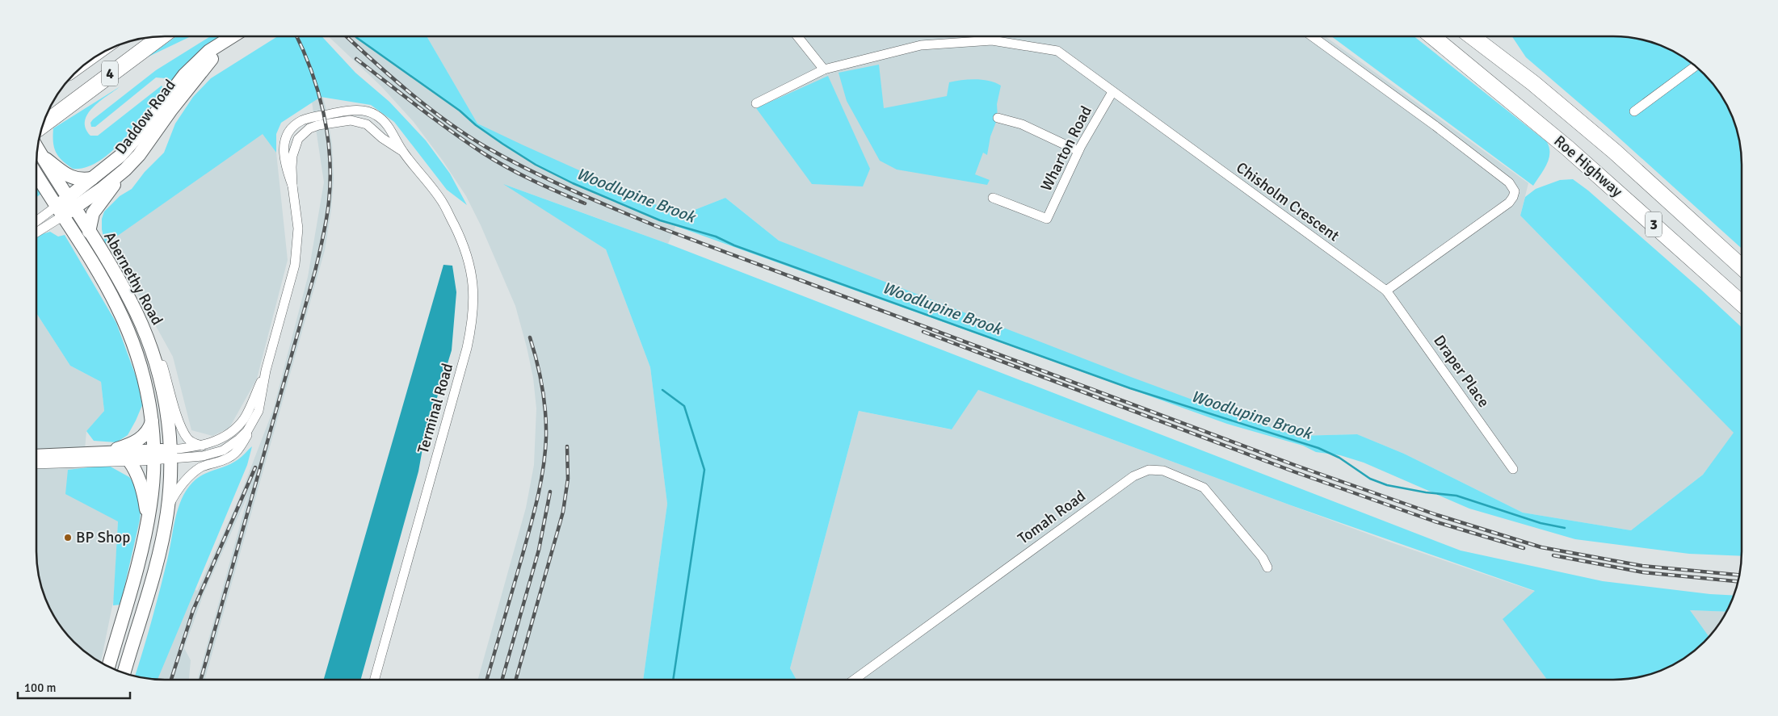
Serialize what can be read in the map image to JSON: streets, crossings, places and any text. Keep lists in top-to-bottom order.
{
  "streets": {
    "highway": ["4", "Roe Highway", "3"],
    "main road": ["Daddow Road", "Abernethy Road"],
    "street": [
      "Wharton Road",
      "Chisholm Crescent",
      "Draper Place",
      "Terminal Road",
      "Tomah Road"
    ]
  },
  "crossings": [
    ["Daddow Road", "Abernethy Road"],
    ["Wharton Road", "Chisholm Crescent"],
    ["Chisholm Crescent", "Draper Place"],
    ["Abernethy Road", "Terminal Road"]
  ],
  "water": ["Woodlupine Brook"],
  "places": ["BP Shop"],
  "scale_bar": "100 m"
}
